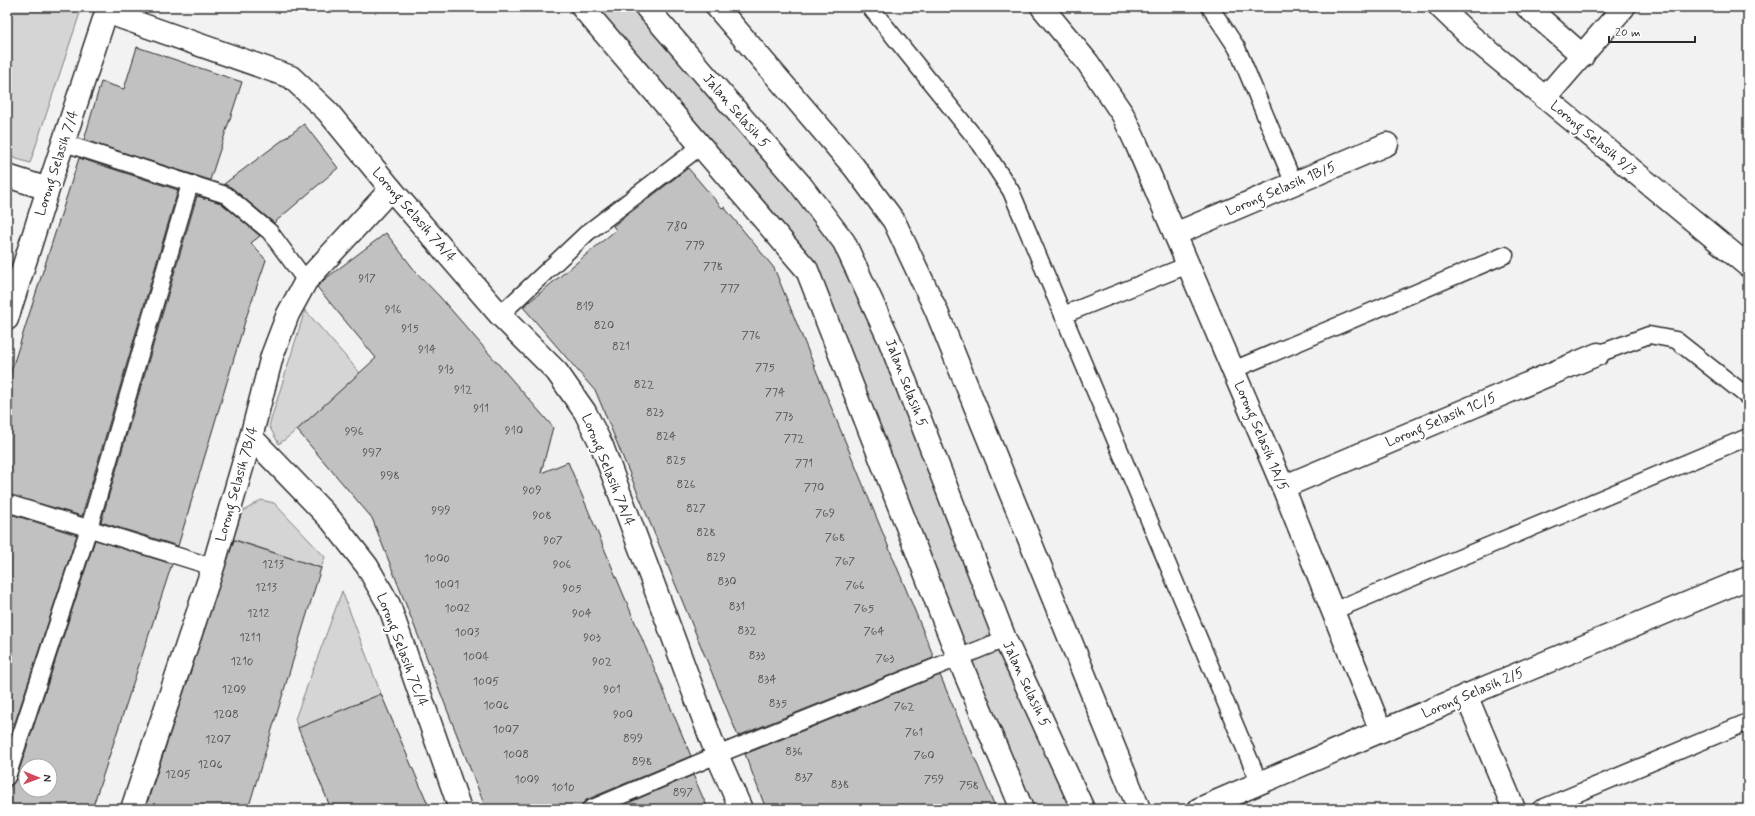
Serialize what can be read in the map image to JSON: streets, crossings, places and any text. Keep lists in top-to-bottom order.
{
  "streets": {
    "street": [
      "Jalan Selasih 5",
      "Lorong Selasih 9/3",
      "Lorong Selasih 7/4",
      "Lorong Selasih 1B/5",
      "Lorong Selasih 7A/4",
      "Lorong Selasih 1C/5",
      "Lorong Selasih 1A/5",
      "Lorong Selasih 7B/4",
      "Lorong Selasih 7C/4",
      "Lorong Selasih 2/5"
    ]
  },
  "crossings": [
    ["Lorong Selasih 7/4", "Lorong Selasih 7A/4"],
    ["Lorong Selasih 1B/5", "Lorong Selasih 1A/5"],
    ["Lorong Selasih 7A/4", "Lorong Selasih 7B/4"],
    ["Lorong Selasih 1C/5", "Lorong Selasih 1A/5"],
    ["Lorong Selasih 1A/5", "Lorong Selasih 2/5"],
    ["Lorong Selasih 7B/4", "Lorong Selasih 7C/4"]
  ],
  "house_numbers": [
    "780",
    "779",
    "778",
    "917",
    "777",
    "819",
    "916",
    "820",
    "915",
    "776",
    "821",
    "914",
    "775",
    "913",
    "822",
    "912",
    "774",
    "911",
    "823",
    "773",
    "910",
    "996",
    "824",
    "772",
    "997",
    "825",
    "771",
    "998",
    "826",
    "770",
    "909",
    "827",
    "999",
    "769",
    "908",
    "828",
    "768",
    "907",
    "829",
    "1000",
    "767",
    "1213",
    "906",
    "830",
    "1001",
    "766",
    "1213",
    "905",
    "831",
    "1002",
    "765",
    "1212",
    "904",
    "832",
    "764",
    "1003",
    "1211",
    "903",
    "833",
    "1004",
    "763",
    "1210",
    "902",
    "834",
    "1005",
    "1209",
    "901",
    "835",
    "1006",
    "762",
    "1208",
    "900",
    "1007",
    "761",
    "899",
    "1207",
    "836",
    "1008",
    "760",
    "898",
    "1206",
    "1205",
    "837",
    "1009",
    "759",
    "838",
    "758",
    "1010",
    "897"
  ],
  "scale_bar": "20 m",
  "north": "right"
}
